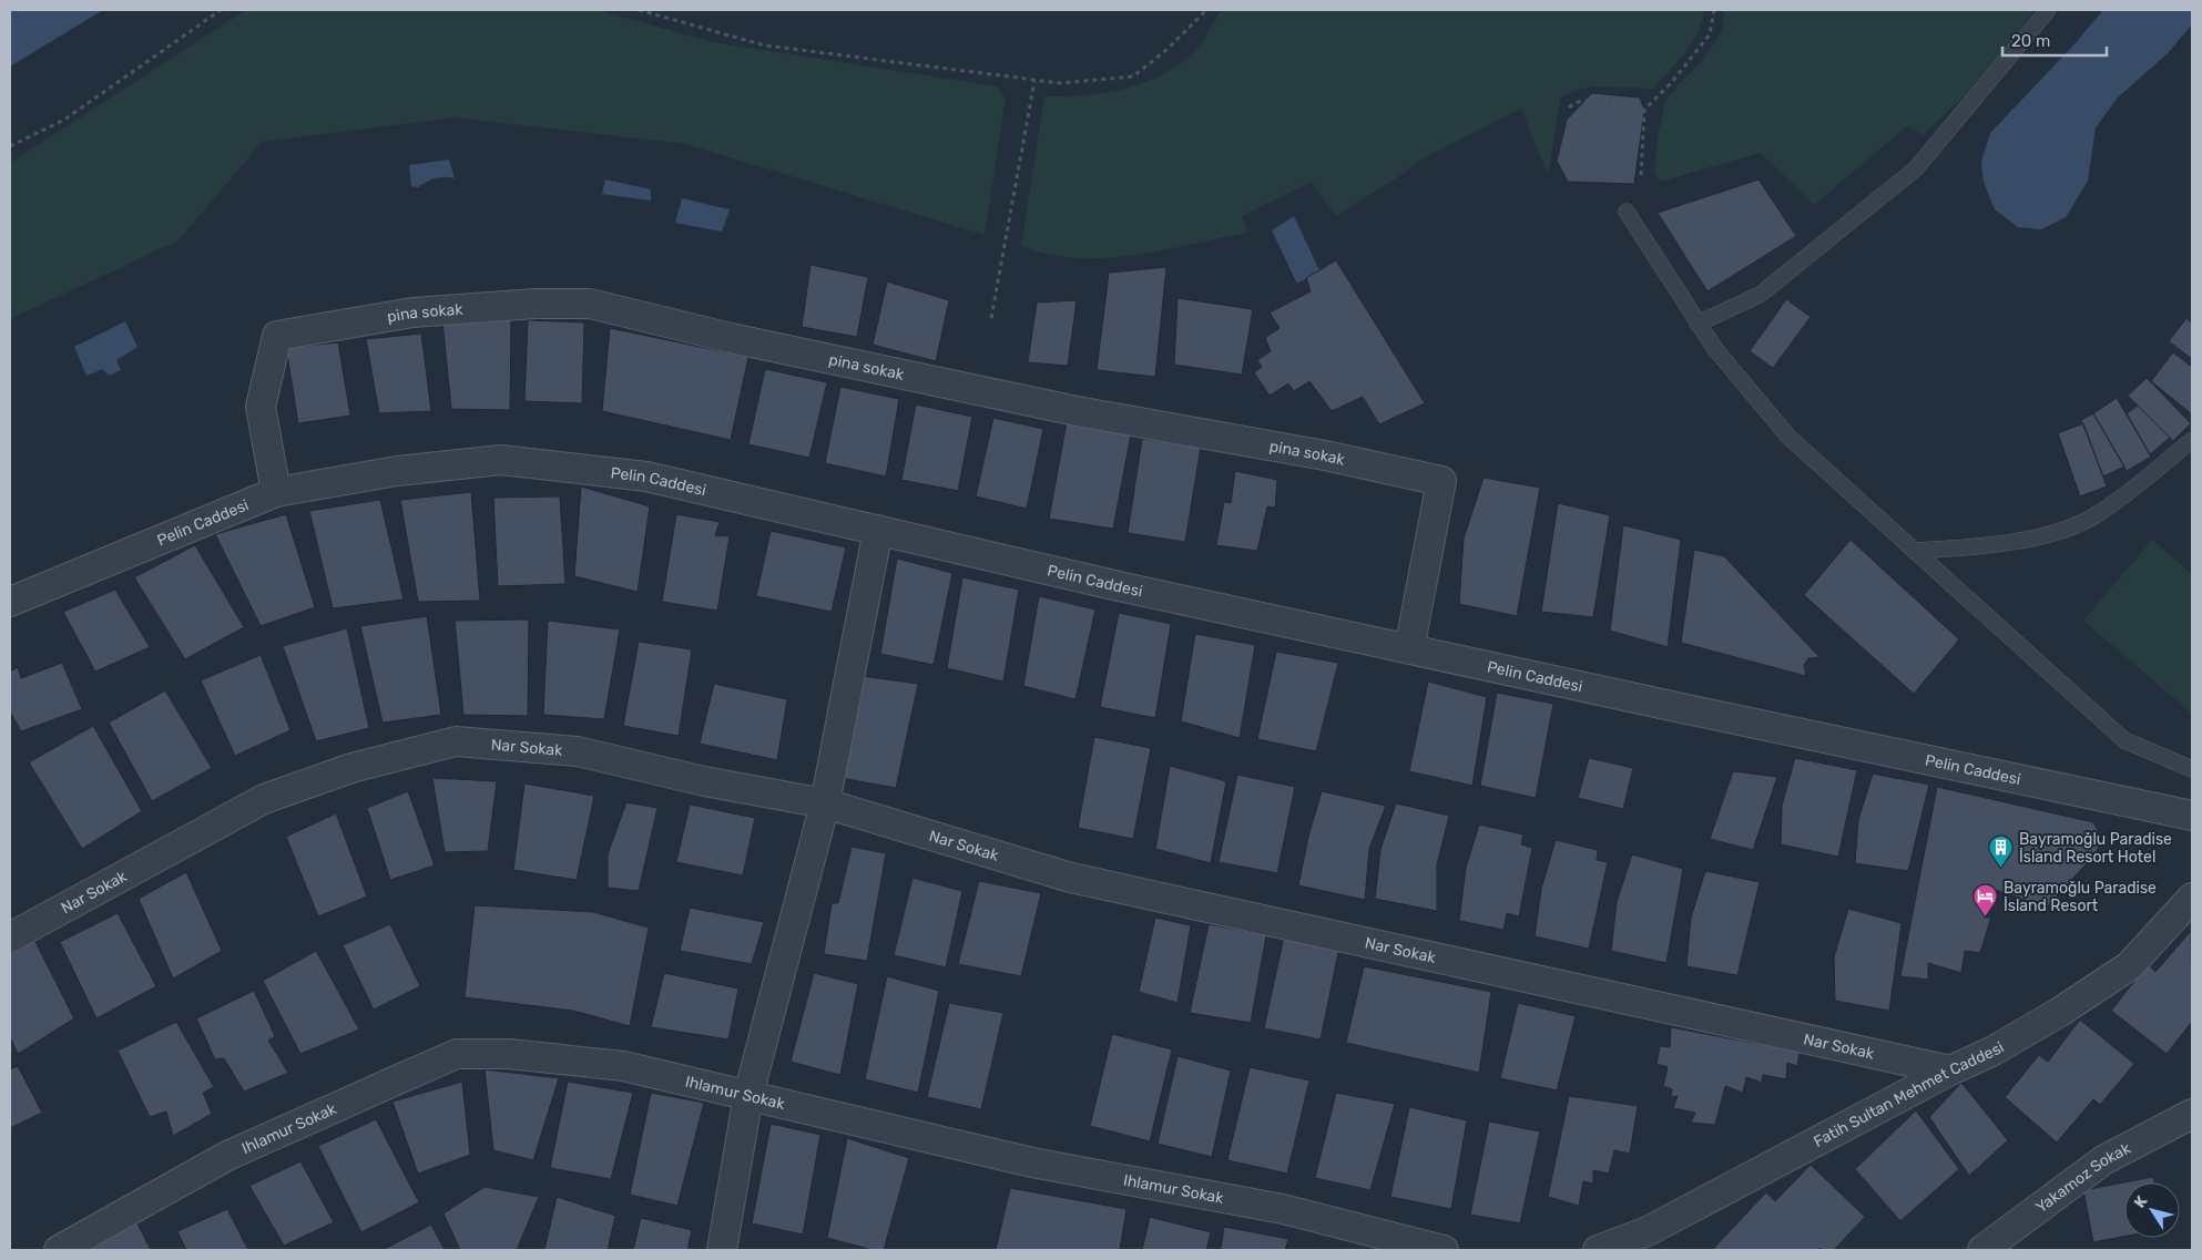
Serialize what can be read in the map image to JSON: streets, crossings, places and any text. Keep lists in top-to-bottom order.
{
  "streets": {
    "street": [
      "pina sokak",
      "Pelin Caddesi",
      "Nar Sokak",
      "Ihlamur Sokak",
      "Fatih Sultan Mehmet Caddesi",
      "Yakamoz Sokak"
    ]
  },
  "crossings": [
    ["pina sokak", "Pelin Caddesi"],
    ["Nar Sokak", "Fatih Sultan Mehmet Caddesi"]
  ],
  "places": {
    "building": ["Bayramoğlu Paradise İsland Resort Hotel"],
    "hotel": ["Bayramoğlu Paradise İsland Resort"]
  },
  "scale_bar": "20 m",
  "north": "top left"
}
